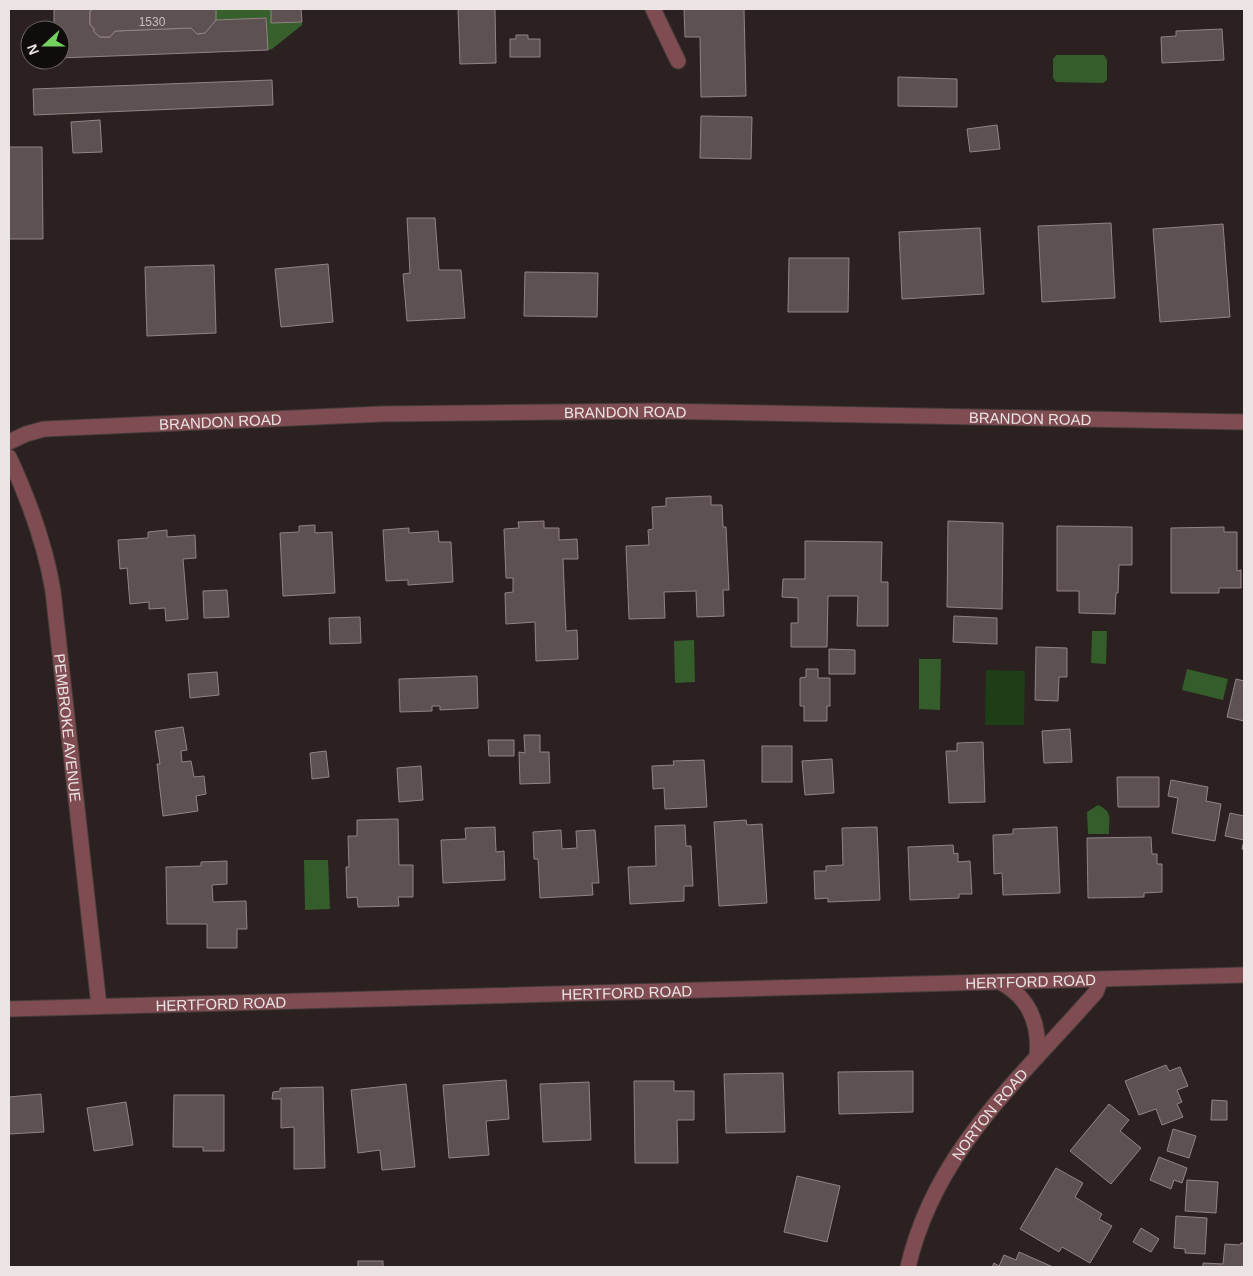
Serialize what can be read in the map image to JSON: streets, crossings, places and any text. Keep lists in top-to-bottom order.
{
  "streets": {
    "street": [
      "BRANDON ROAD",
      "PEMBROKE AVENUE",
      "HERTFORD ROAD",
      "NORTON ROAD"
    ]
  },
  "crossings": [
    ["PEMBROKE AVENUE", "HERTFORD ROAD"],
    ["HERTFORD ROAD", "NORTON ROAD"]
  ],
  "house_numbers": ["1530"],
  "north": "left"
}
